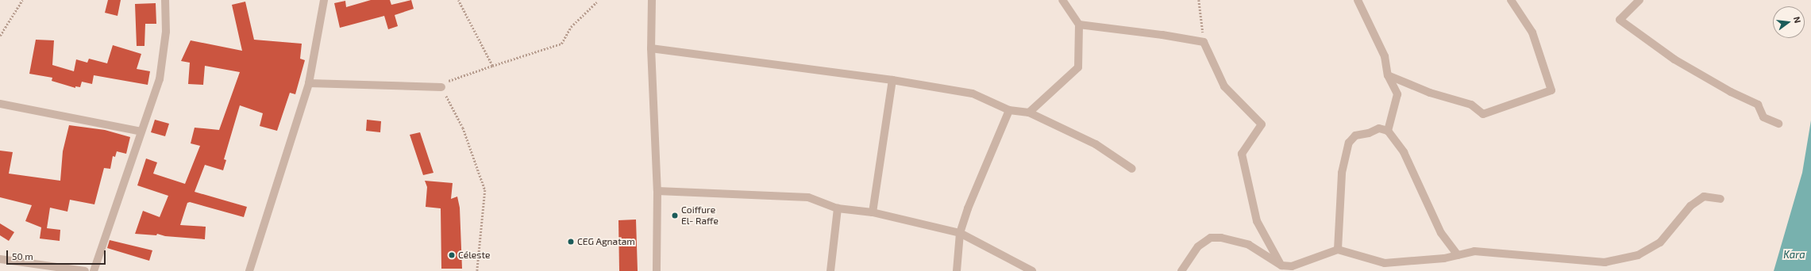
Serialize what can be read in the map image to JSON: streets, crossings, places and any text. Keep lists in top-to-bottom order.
{
  "water": ["Kara"],
  "places": ["Coiffure El- Raffe", "CEG Agnatam", "Céleste"],
  "scale_bar": "50 m",
  "north": "right"
}
